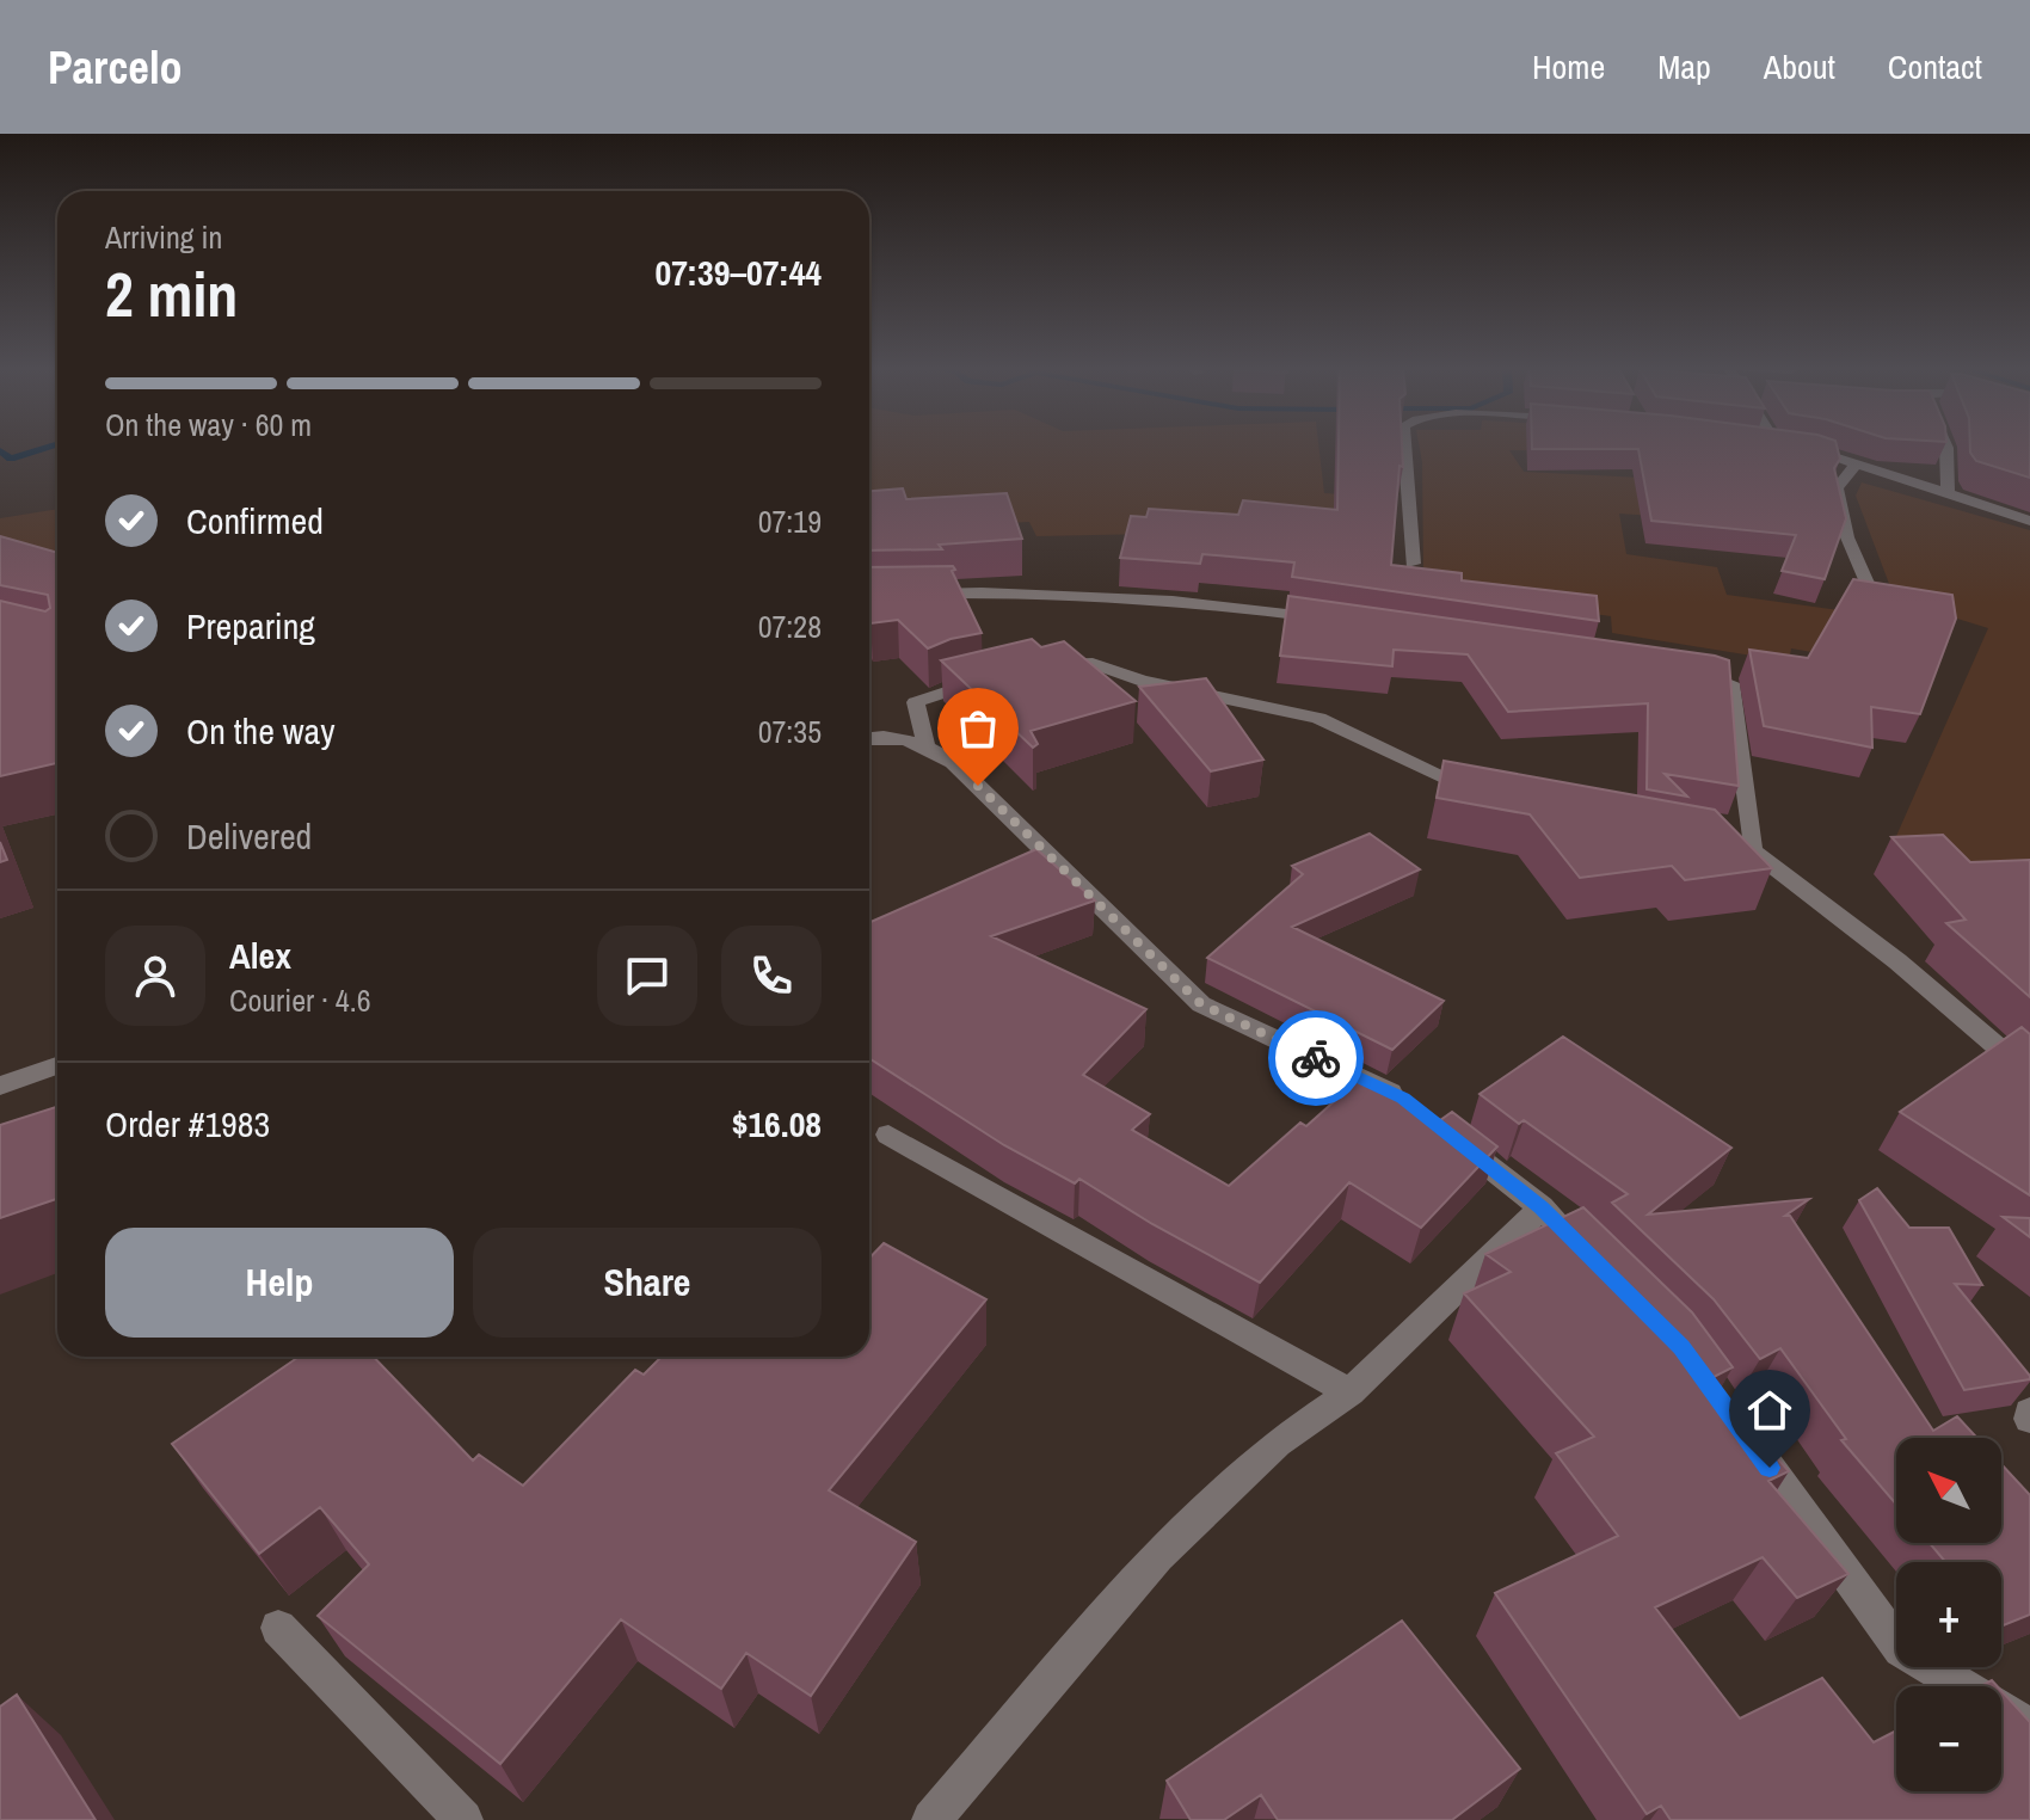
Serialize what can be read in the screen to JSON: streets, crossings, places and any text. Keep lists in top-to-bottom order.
{
  "north": "top left",
  "page": {
    "header": "Parcelo",
    "nav": [
      "Home",
      "Map",
      "About",
      "Contact"
    ],
    "heading": ["2 min", "Arriving in", "07:39–07:44"],
    "panel": [
      "Alex",
      "Courier · 4.6",
      "Order #1983",
      "$16.08"
    ],
    "bar": "On the way · 60 m",
    "list": [
      ["Confirmed", "07:19"],
      ["Preparing", "07:28"],
      ["On the way", "07:35"],
      "Delivered"
    ],
    "buttons": ["Help", "Share"],
    "map_buttons": ["+", "−"]
  }
}
